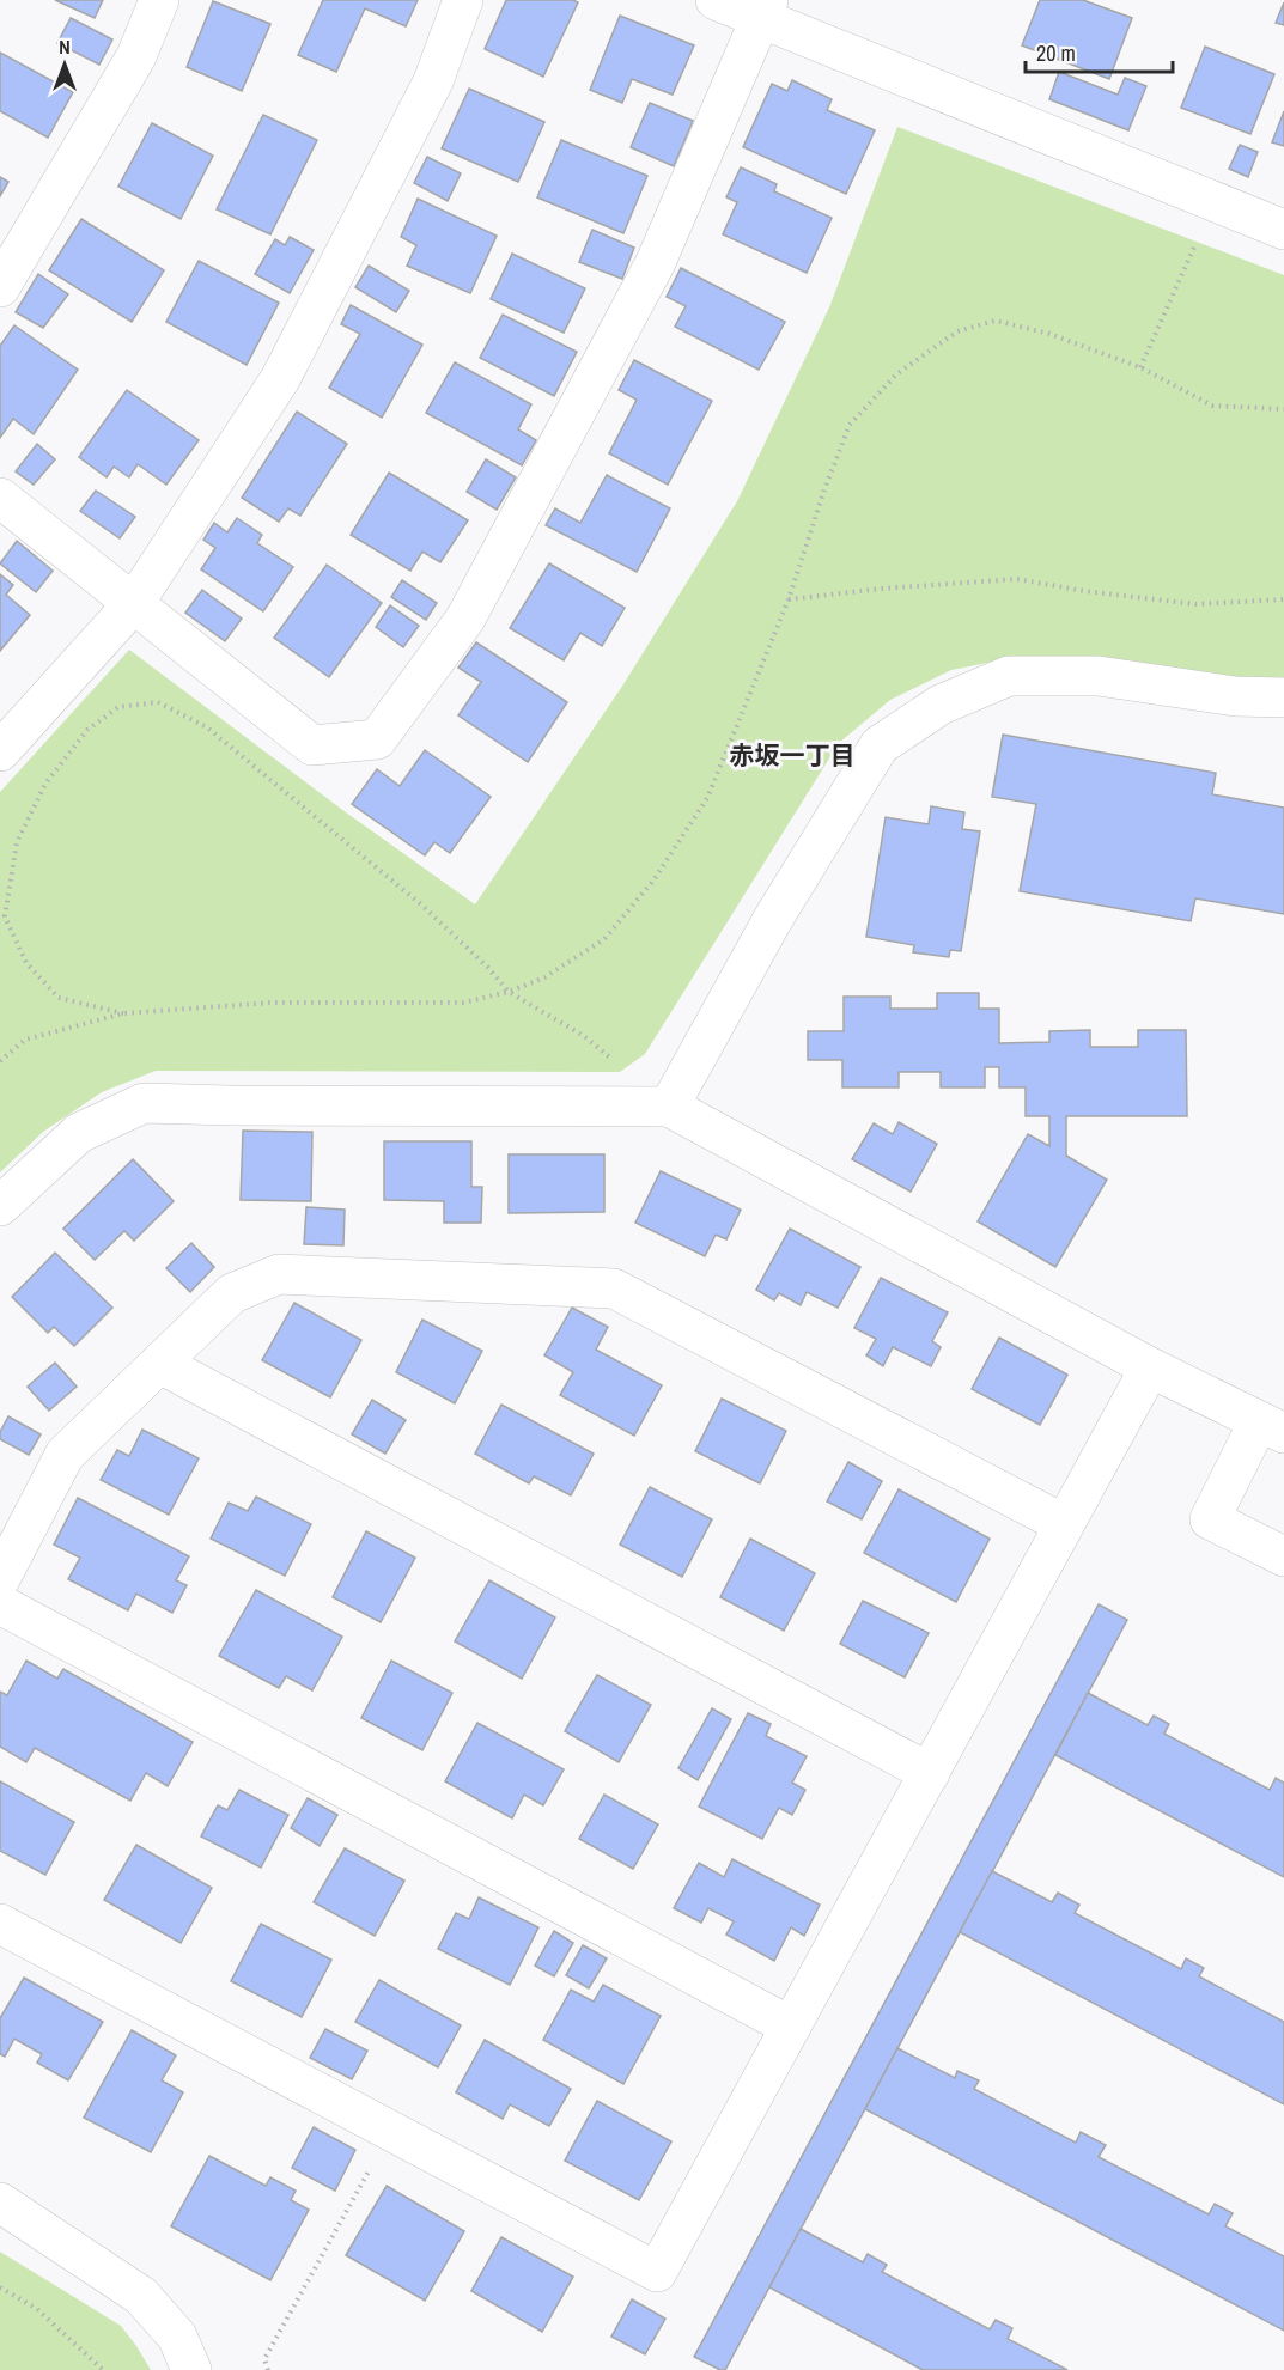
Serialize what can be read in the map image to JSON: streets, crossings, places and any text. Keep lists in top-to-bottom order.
{
  "districts": ["赤坂一丁目"],
  "scale_bar": "20 m",
  "north": "top"
}
